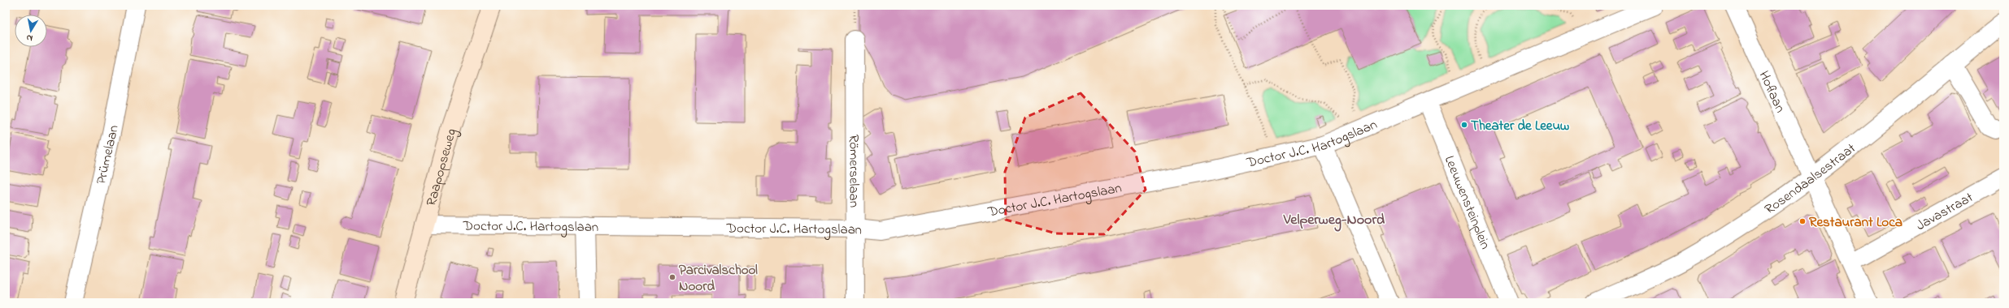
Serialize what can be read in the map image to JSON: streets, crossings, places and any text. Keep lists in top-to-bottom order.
{
  "streets": {
    "street": [
      "Hoflaan",
      "Doctor J.C. Hartogslaan",
      "Prümelaan",
      "Raapopseweg",
      "Römerselaan",
      "Rosendaalsestraat",
      "Leeuwensteinplein",
      "Javastraat"
    ]
  },
  "crossings": [
    ["Hoflaan", "Rosendaalsestraat"],
    ["Hoflaan", "Javastraat"],
    ["Doctor J.C. Hartogslaan", "Raapopseweg"],
    ["Doctor J.C. Hartogslaan", "Römerselaan"],
    ["Doctor J.C. Hartogslaan", "Leeuwensteinplein"]
  ],
  "districts": ["Velperweg-Noord"],
  "places": ["Theater de Leeuw", "Restaurant Loca", "Parcivalschool Noord"],
  "north": "bottom"
}
